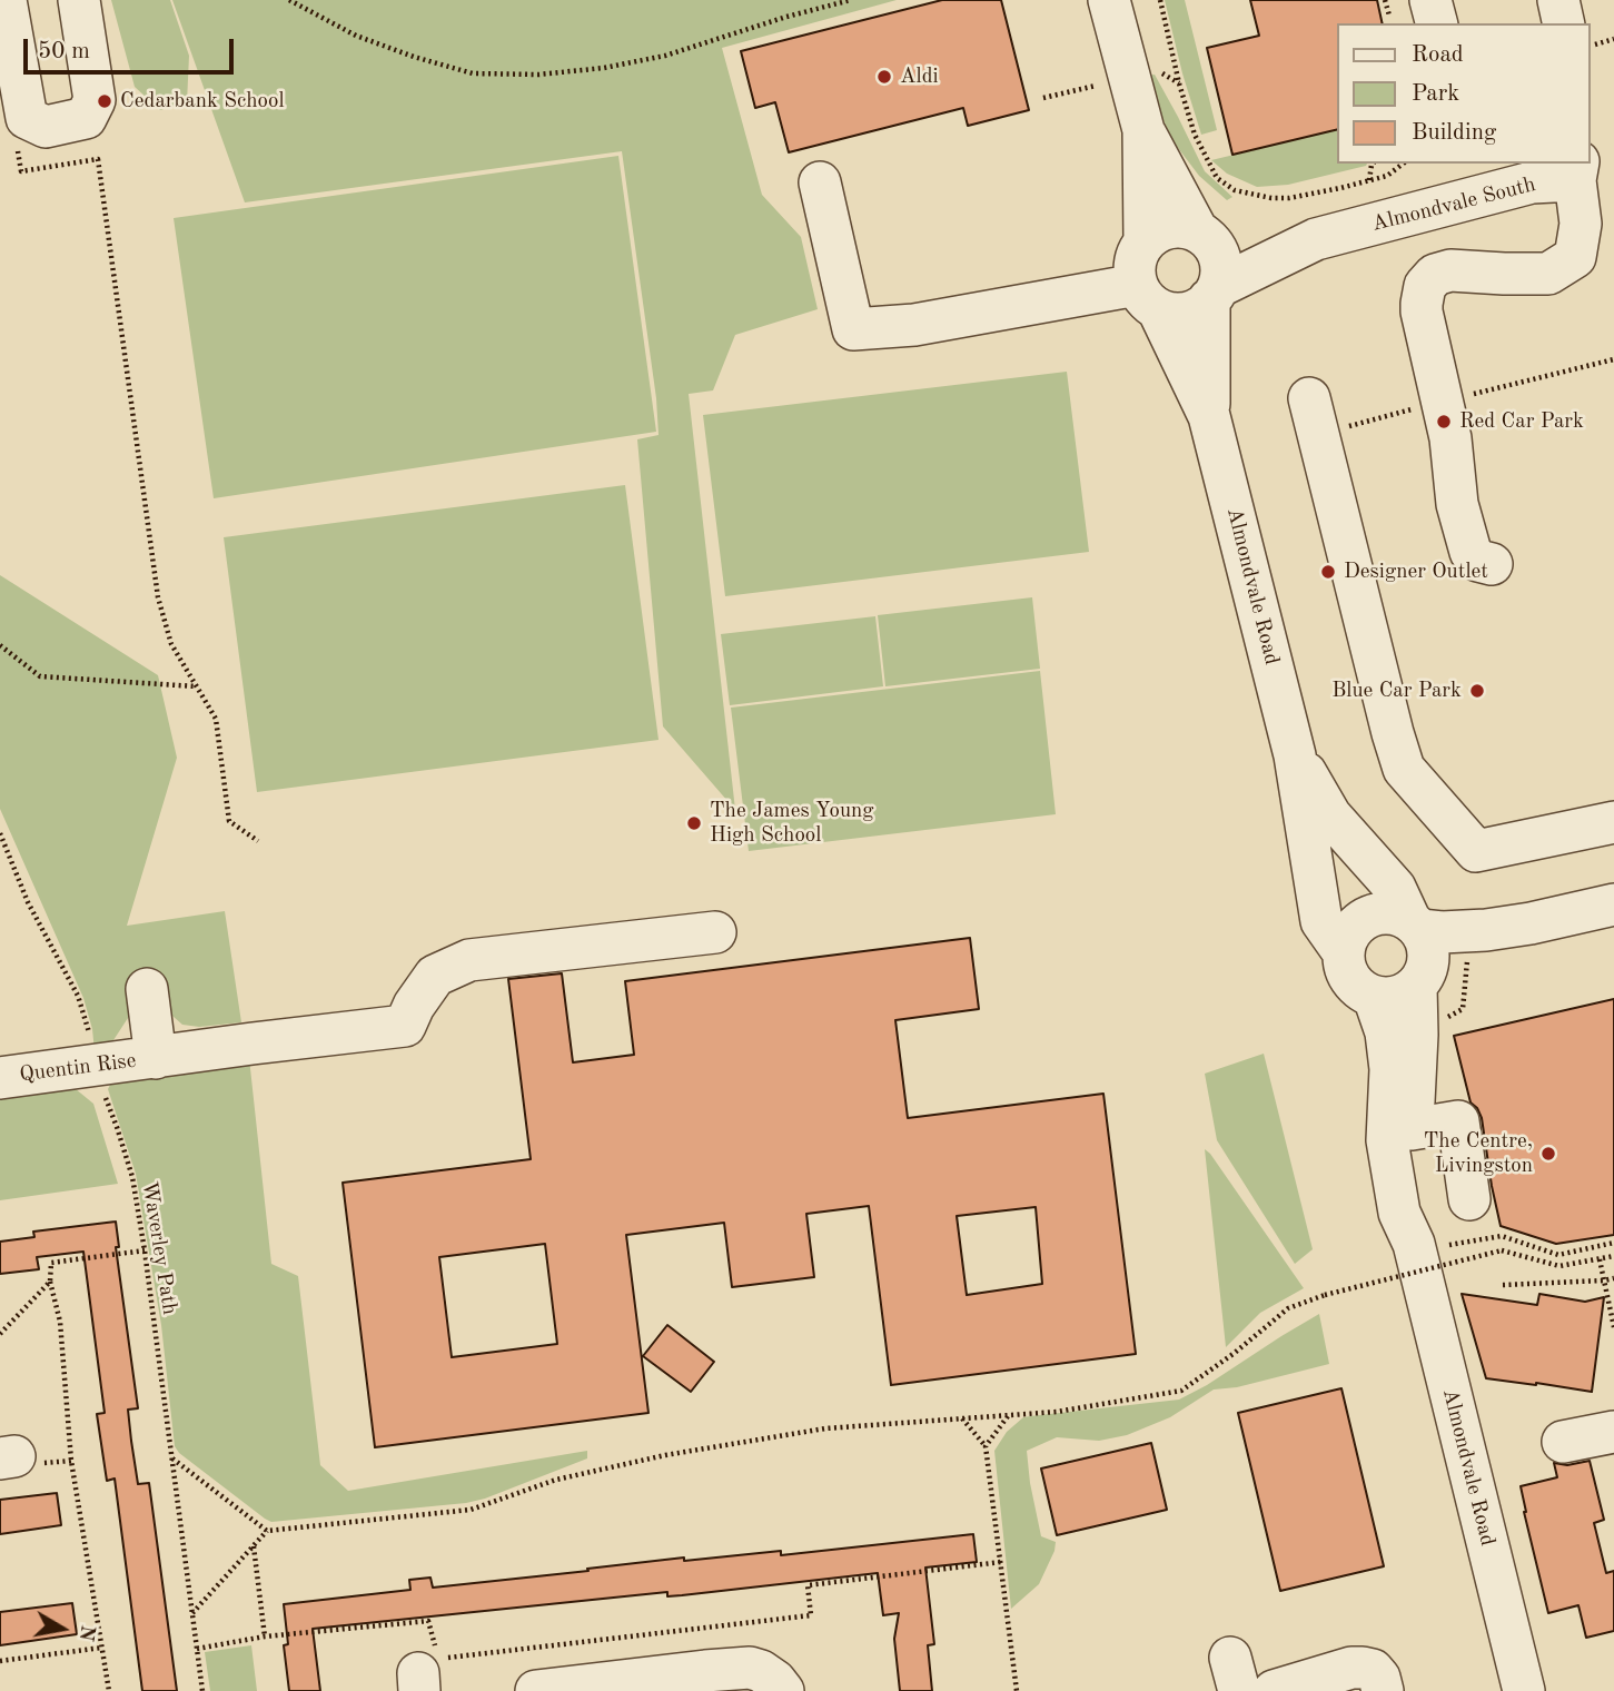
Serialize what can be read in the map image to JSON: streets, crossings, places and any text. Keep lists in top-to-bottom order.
{
  "streets": {
    "street": ["Almondvale South", "Almondvale Road", "Quentin Rise"],
    "path": ["Waverley Path"]
  },
  "crossings": [
    ["Almondvale South", "Almondvale Road"],
    ["Quentin Rise", "Waverley Path"]
  ],
  "places": [
    "Aldi",
    "Cedarbank School",
    "Red Car Park",
    "Designer Outlet",
    "Blue Car Park",
    "The James Young High School",
    "The Centre, Livingston"
  ],
  "legend": ["Road", "Park", "Building"],
  "scale_bar": "50 m",
  "north": "right"
}
